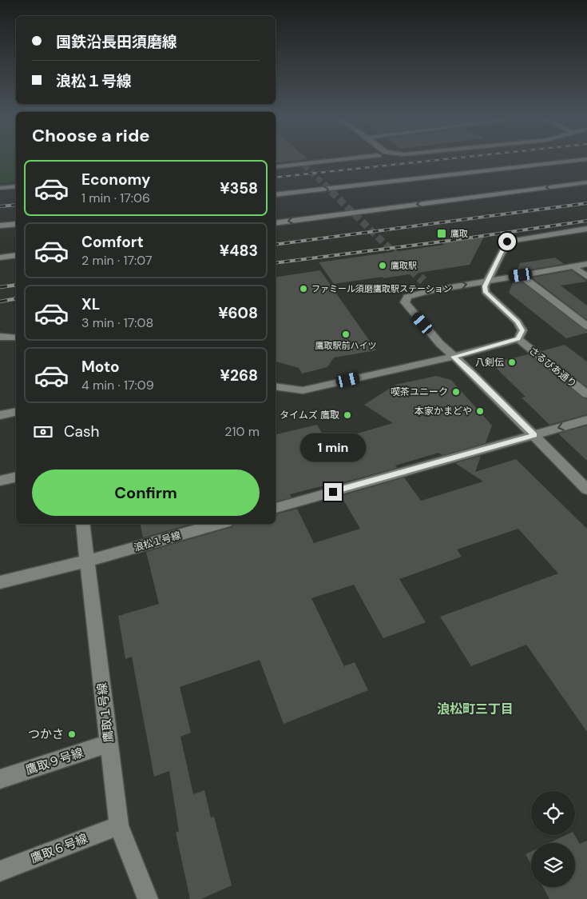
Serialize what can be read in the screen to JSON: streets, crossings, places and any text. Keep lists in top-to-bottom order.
{
  "streets": {
    "street": [
      "さるびあ通り",
      "浪松１号線",
      "鷹取１号線",
      "鷹取９号線",
      "鷹取６号線"
    ]
  },
  "crossings": [
    ["浪松１号線", "鷹取１号線"],
    ["鷹取１号線", "鷹取９号線"],
    ["鷹取１号線", "鷹取６号線"]
  ],
  "districts": ["浪松町三丁目"],
  "places": {
    "transit": ["鷹取"],
    "other": [
      "鷹取駅",
      "ファミール須磨鷹取駅ステーション",
      "鷹取駅前ハイツ",
      "八剣伝",
      "喫茶ユニーク",
      "本家かまどや",
      "タイムズ 鷹取",
      "つかさ"
    ]
  },
  "page": {
    "banner": ["国鉄沿長田須磨線", "浪松１号線"],
    "heading": "Choose a ride",
    "list": [
      {
        "name": "Economy",
        "note": "1 min · 17:06",
        "value": "¥358"
      },
      {
        "name": "Comfort",
        "note": "2 min · 17:07",
        "value": "¥483"
      },
      {
        "name": "XL",
        "note": "3 min · 17:08",
        "value": "¥608"
      },
      {
        "name": "Moto",
        "note": "4 min · 17:09",
        "value": "¥268"
      }
    ],
    "pay": ["Cash", "210 m"],
    "bubble": "1 min",
    "buttons": "Confirm"
  }
}
